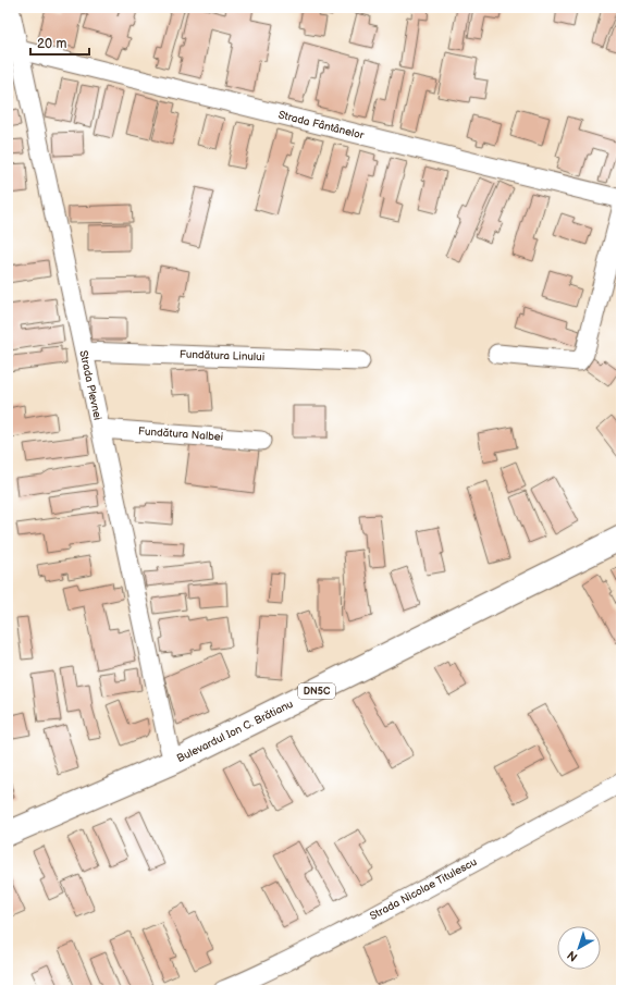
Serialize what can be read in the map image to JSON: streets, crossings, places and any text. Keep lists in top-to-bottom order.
{
  "streets": {
    "main road": ["DN5C", "Bulevardul Ion C. Brătianu"],
    "street": [
      "Strada Fântânelor",
      "Fundătura Linului",
      "Strada Plevnei",
      "Fundătura Nalbei",
      "Strada Nicolae Titulescu"
    ]
  },
  "crossings": [
    ["Strada Fântânelor", "Strada Plevnei"],
    ["Fundătura Linului", "Strada Plevnei"],
    ["Strada Plevnei", "Fundătura Nalbei"],
    ["Strada Plevnei", "Bulevardul Ion C. Brătianu"]
  ],
  "scale_bar": "20 m",
  "north": "bottom left"
}
